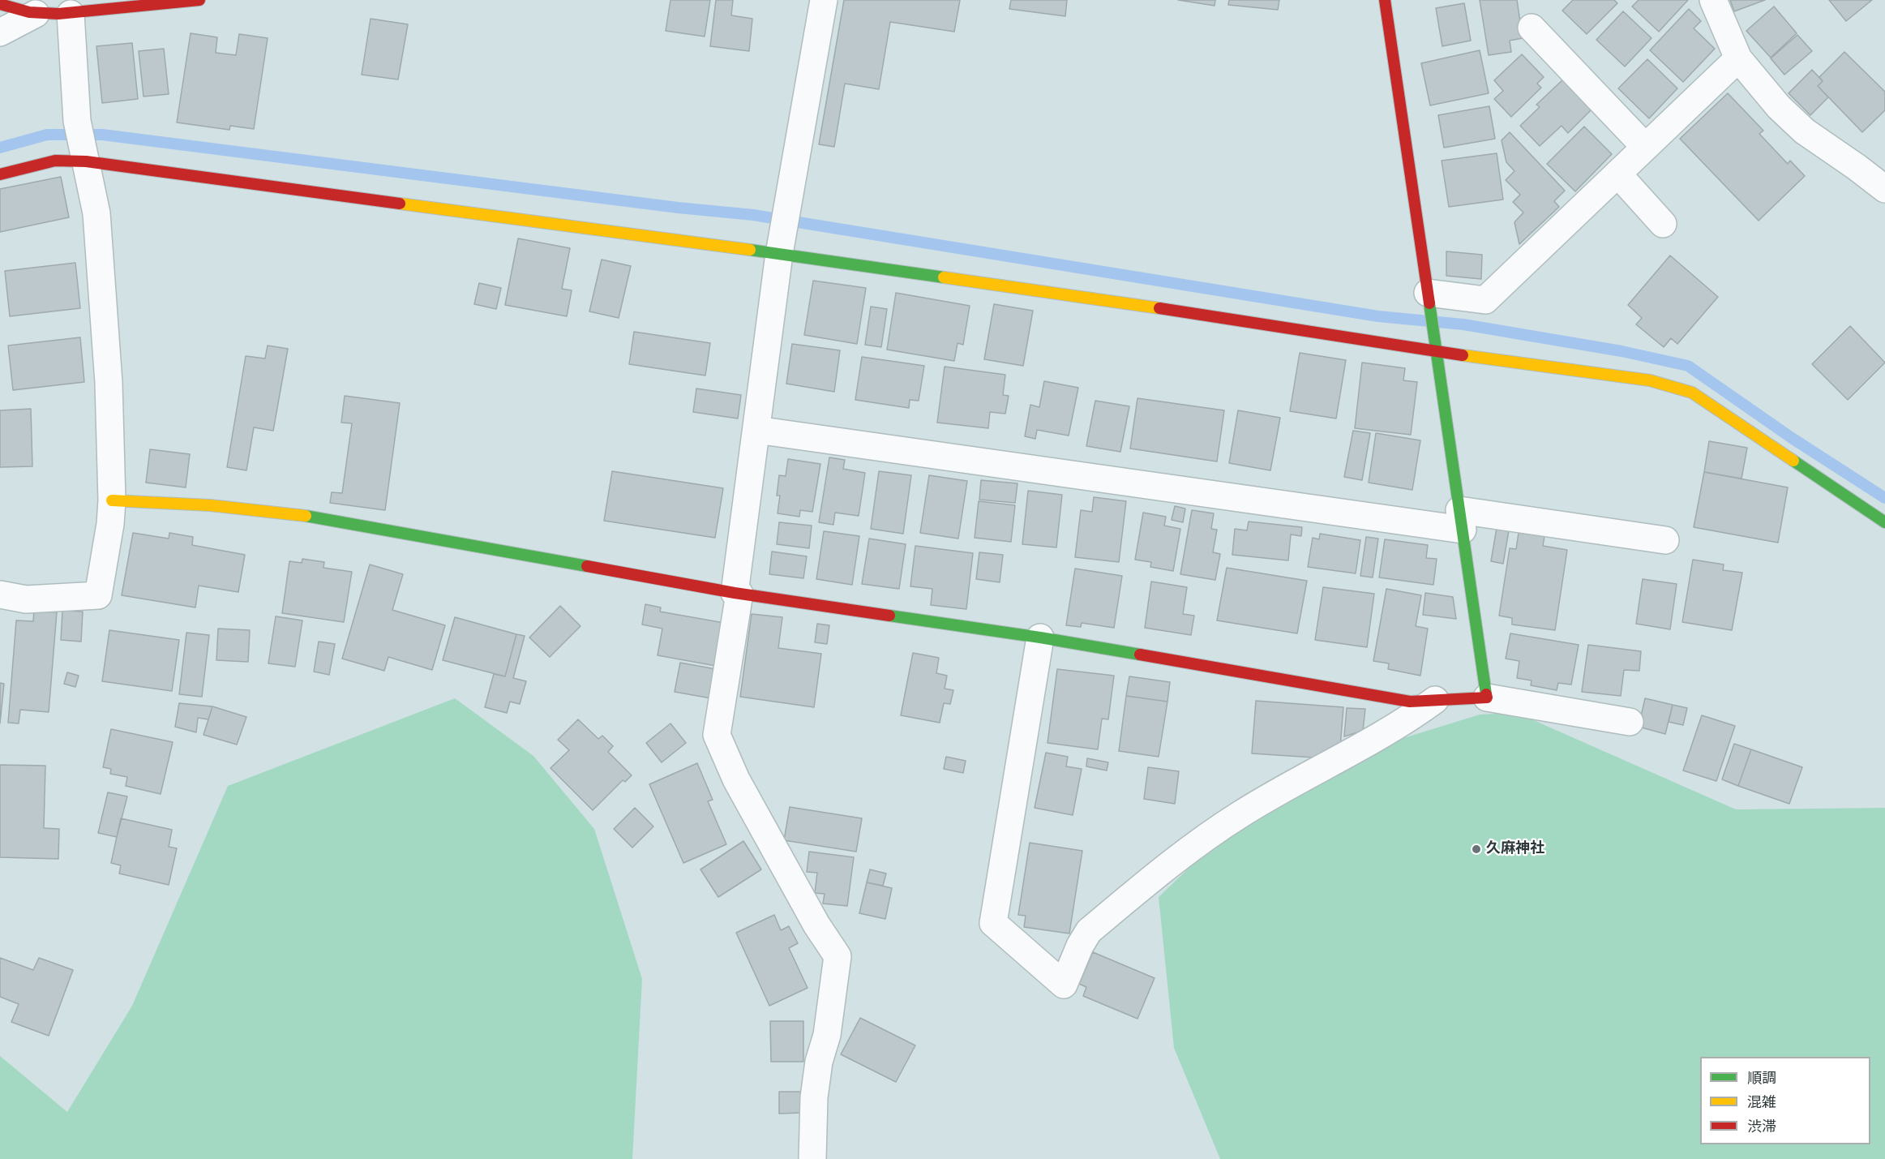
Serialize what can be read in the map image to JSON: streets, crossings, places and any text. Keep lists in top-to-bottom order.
{
  "places": ["久麻神社"],
  "legend": ["順調", "混雑", "渋滞"]
}
